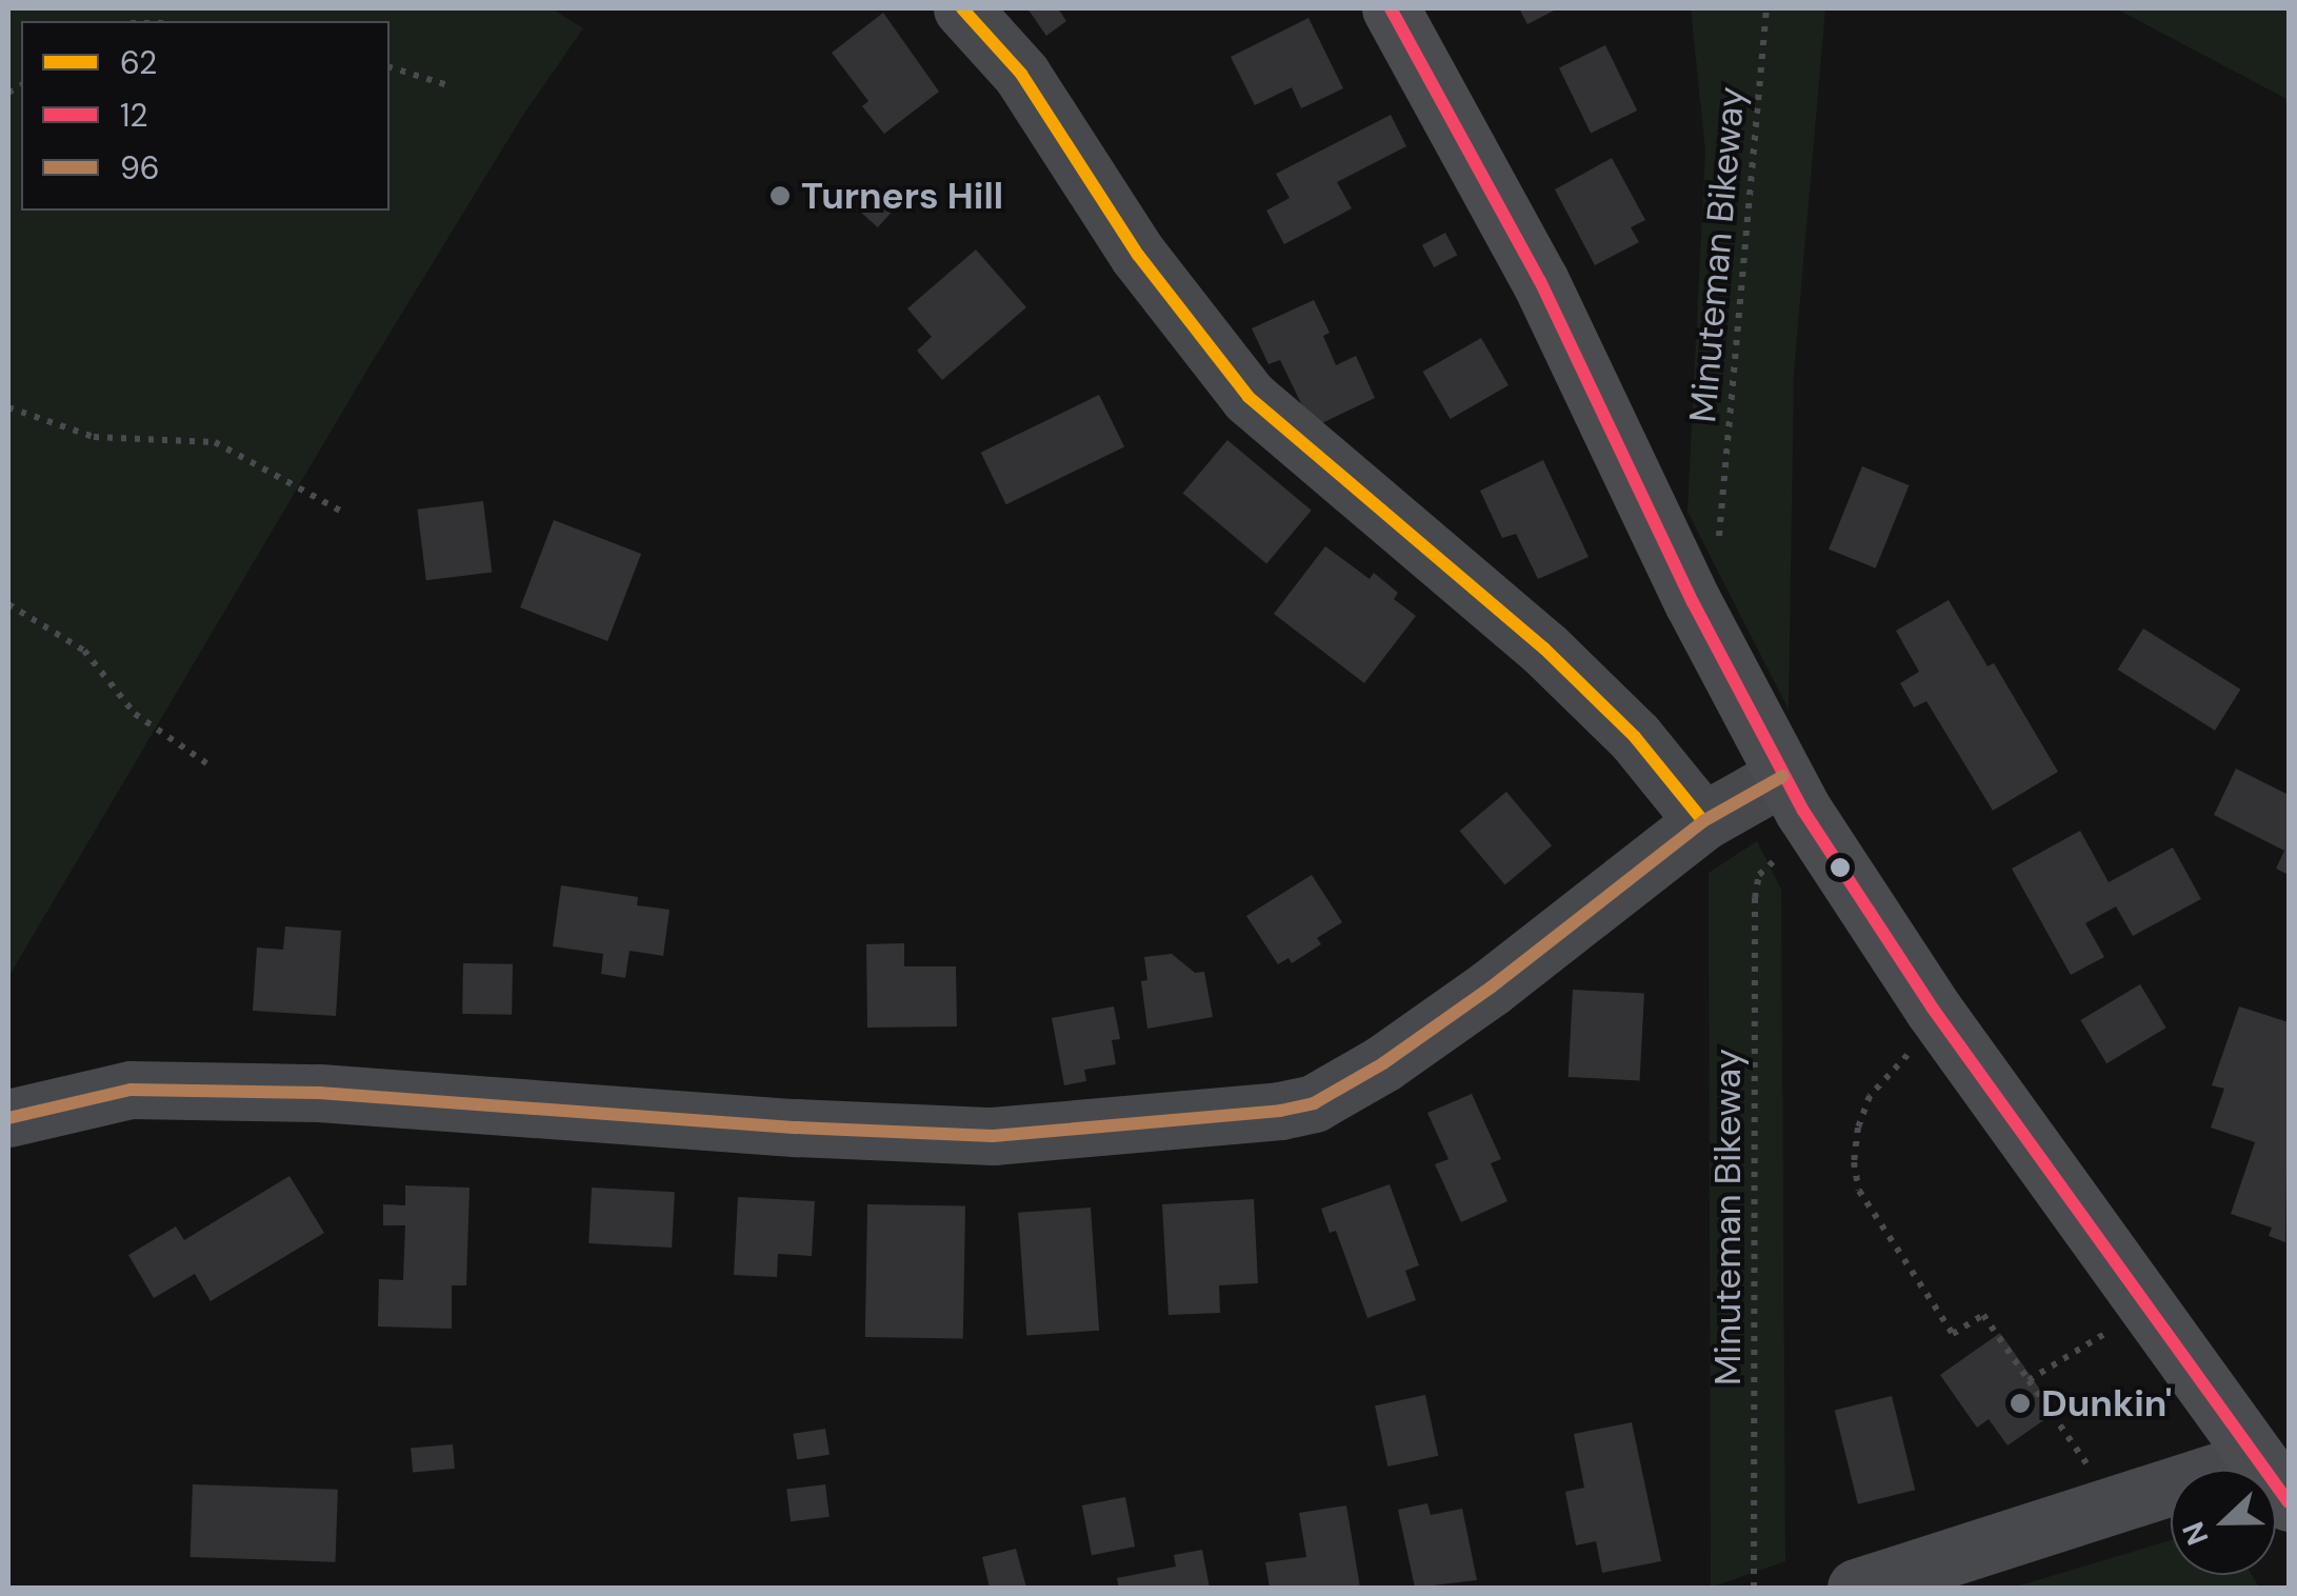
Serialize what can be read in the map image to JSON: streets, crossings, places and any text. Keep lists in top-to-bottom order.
{
  "streets": {
    "path": ["Minuteman Bikeway"]
  },
  "places": ["Turners Hill", "Dunkin'"],
  "lines": ["transit line 62", "transit line 12", "transit line 96"],
  "legend": ["62", "12", "96"],
  "north": "left"
}
